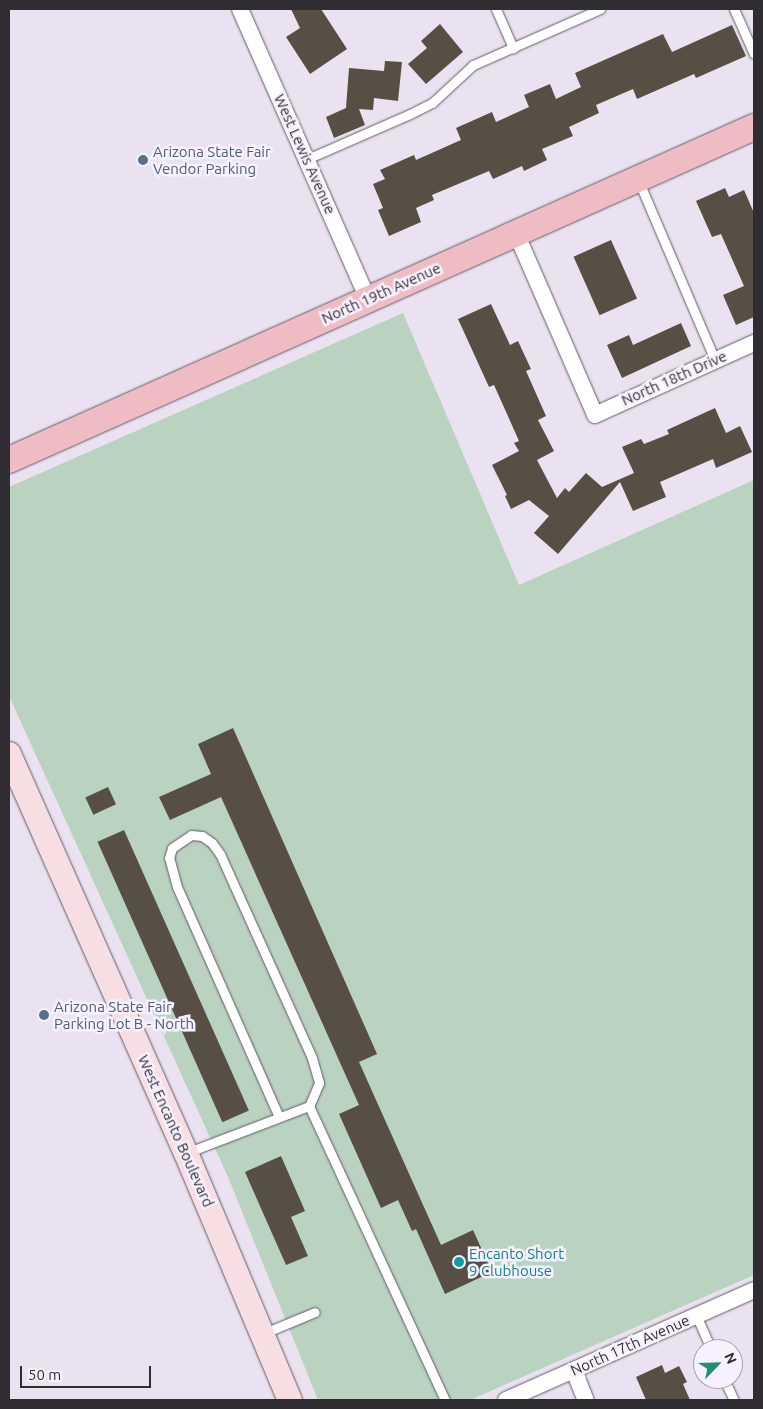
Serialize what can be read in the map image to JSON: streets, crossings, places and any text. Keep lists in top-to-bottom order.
{
  "streets": {
    "main road": ["North 19th Avenue"],
    "street": [
      "West Lewis Avenue",
      "North 18th Drive",
      "West Encanto Boulevard",
      "North 17th Avenue"
    ]
  },
  "crossings": [
    ["West Lewis Avenue", "North 19th Avenue"],
    ["North 19th Avenue", "North 18th Drive"]
  ],
  "places": ["Arizona State Fair Vendor Parking", "Arizona State Fair Parking Lot B - North", "Encanto Short 9 Clubhouse"],
  "scale_bar": "50 m",
  "north": "top right"
}
